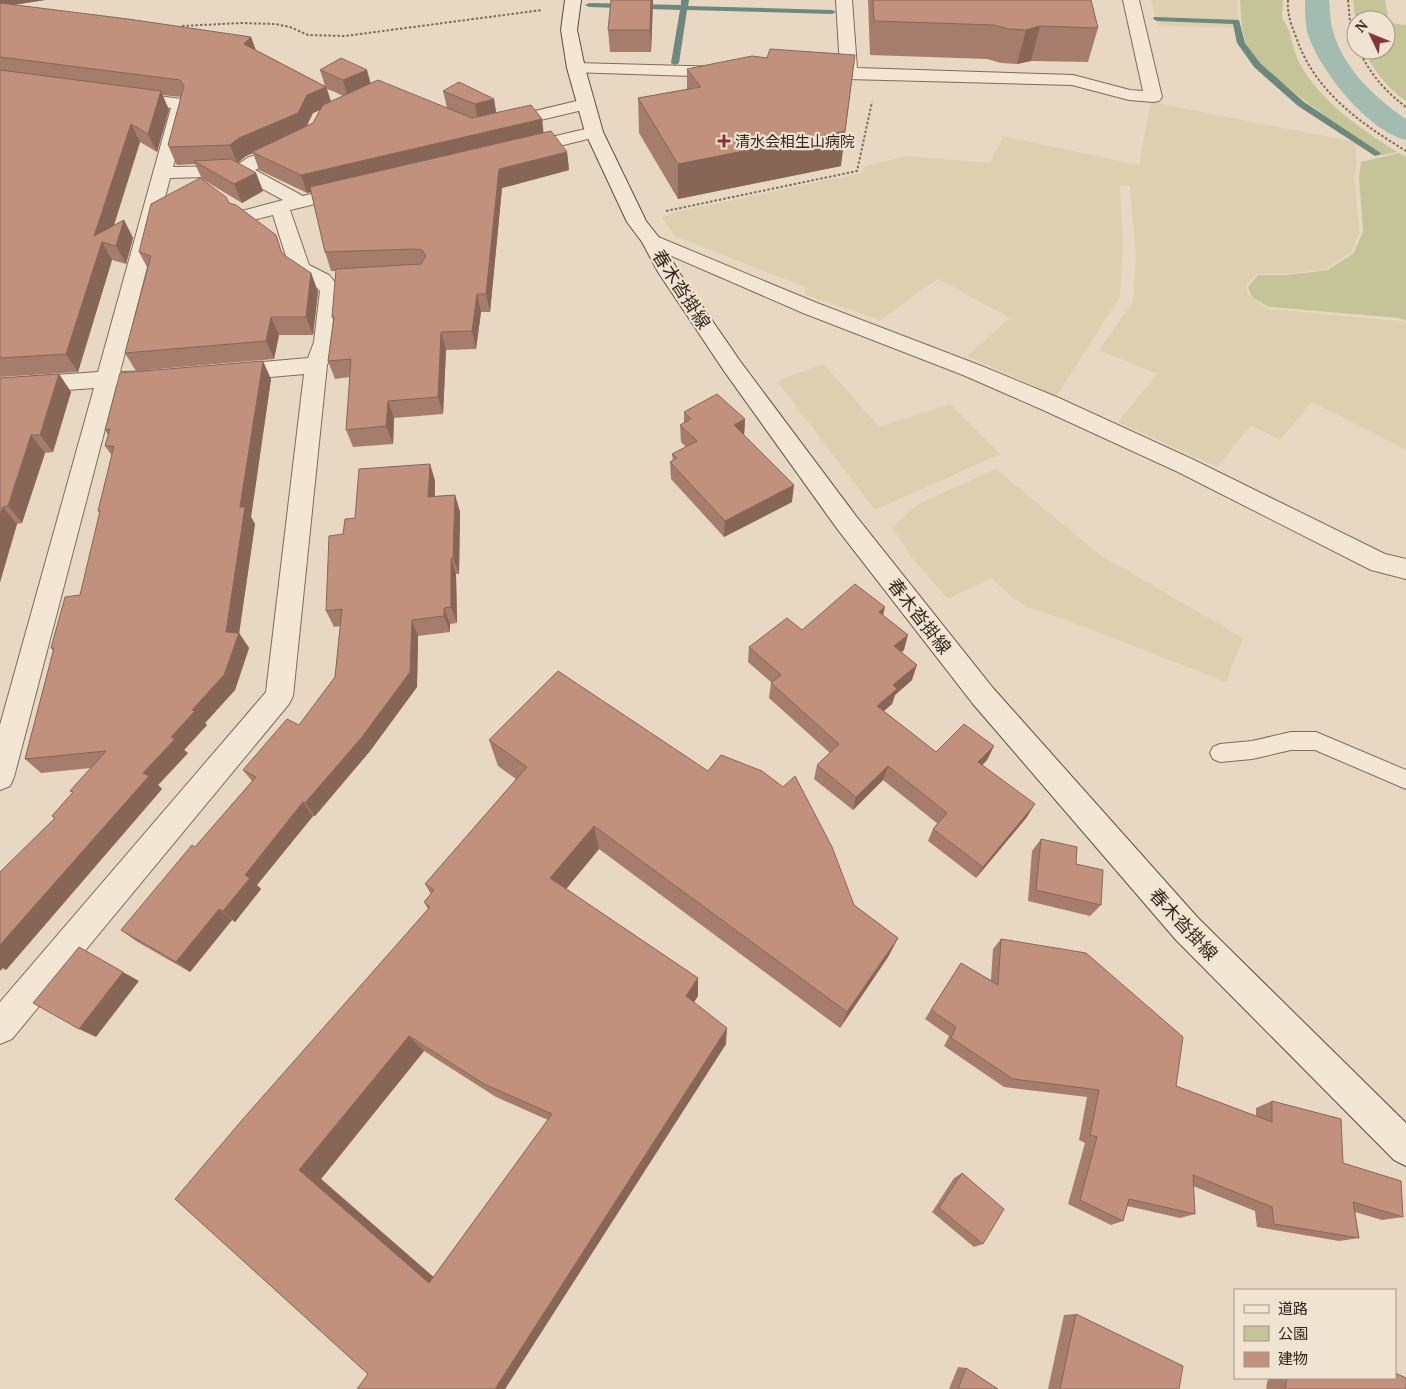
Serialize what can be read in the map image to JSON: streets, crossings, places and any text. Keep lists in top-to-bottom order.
{
  "streets": {
    "street": ["春木沓掛線"]
  },
  "places": {
    "health": ["清水会相生山病院"]
  },
  "legend": ["道路", "公園", "建物"],
  "north": "top left"
}
